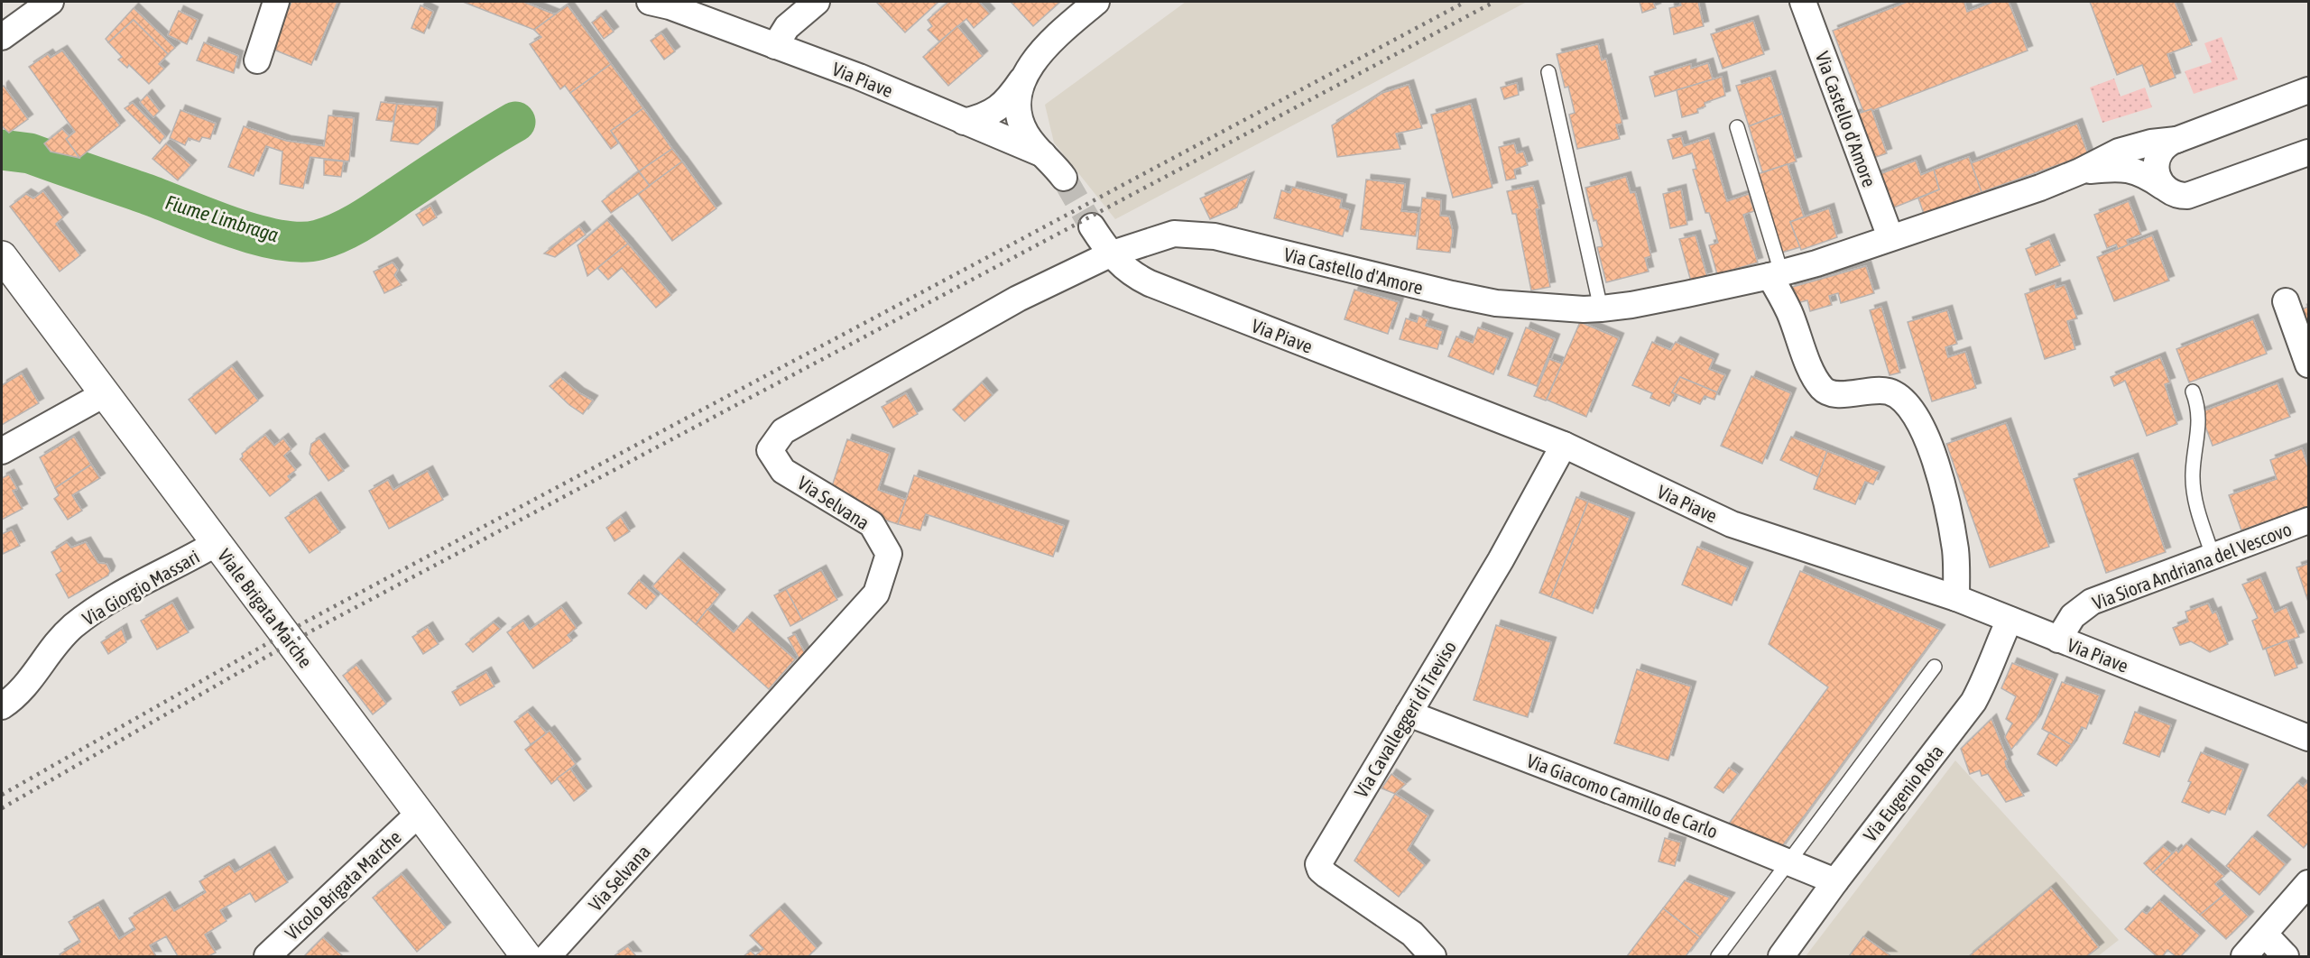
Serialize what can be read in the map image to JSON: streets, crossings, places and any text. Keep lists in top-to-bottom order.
{
  "streets": {
    "street": [
      "Via Piave",
      "Via Castello d'Amore",
      "Via Selvana",
      "Via Siora Andriana del Vescovo",
      "Via Giorgio Massari",
      "Viale Brigata Marche",
      "Via Cavalleggeri di Treviso",
      "Via Eugenio Rota",
      "Via Giacomo Camillo de Carlo",
      "Vicolo Brigata Marche"
    ]
  },
  "crossings": [
    ["Via Piave", "Via Castello d'Amore"],
    ["Via Piave", "Via Selvana"],
    ["Via Piave", "Via Siora Andriana del Vescovo"],
    ["Via Piave", "Via Cavalleggeri di Treviso"],
    ["Via Piave", "Via Eugenio Rota"],
    ["Via Castello d'Amore", "Via Selvana"],
    ["Via Giorgio Massari", "Viale Brigata Marche"],
    ["Viale Brigata Marche", "Vicolo Brigata Marche"],
    ["Via Cavalleggeri di Treviso", "Via Giacomo Camillo de Carlo"],
    ["Via Eugenio Rota", "Via Giacomo Camillo de Carlo"]
  ],
  "water": ["Fiume Limbraga"]
}
